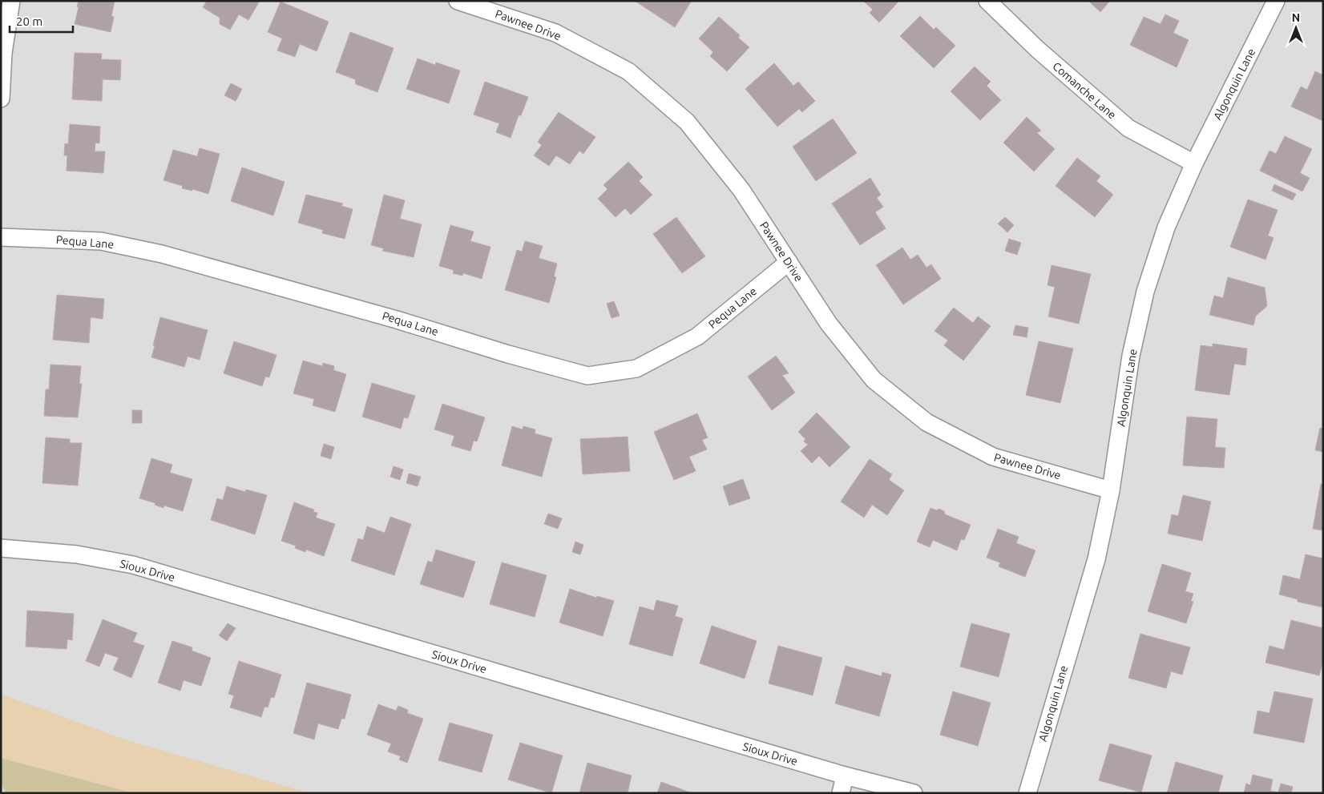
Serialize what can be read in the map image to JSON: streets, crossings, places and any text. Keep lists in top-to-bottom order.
{
  "streets": {
    "street": [
      "Pawnee Drive",
      "Algonquin Lane",
      "Comanche Lane",
      "Pequa Lane",
      "Sioux Drive"
    ]
  },
  "crossings": [
    ["Pawnee Drive", "Algonquin Lane"],
    ["Pawnee Drive", "Pequa Lane"],
    ["Algonquin Lane", "Comanche Lane"]
  ],
  "scale_bar": "20 m",
  "north": "top"
}
